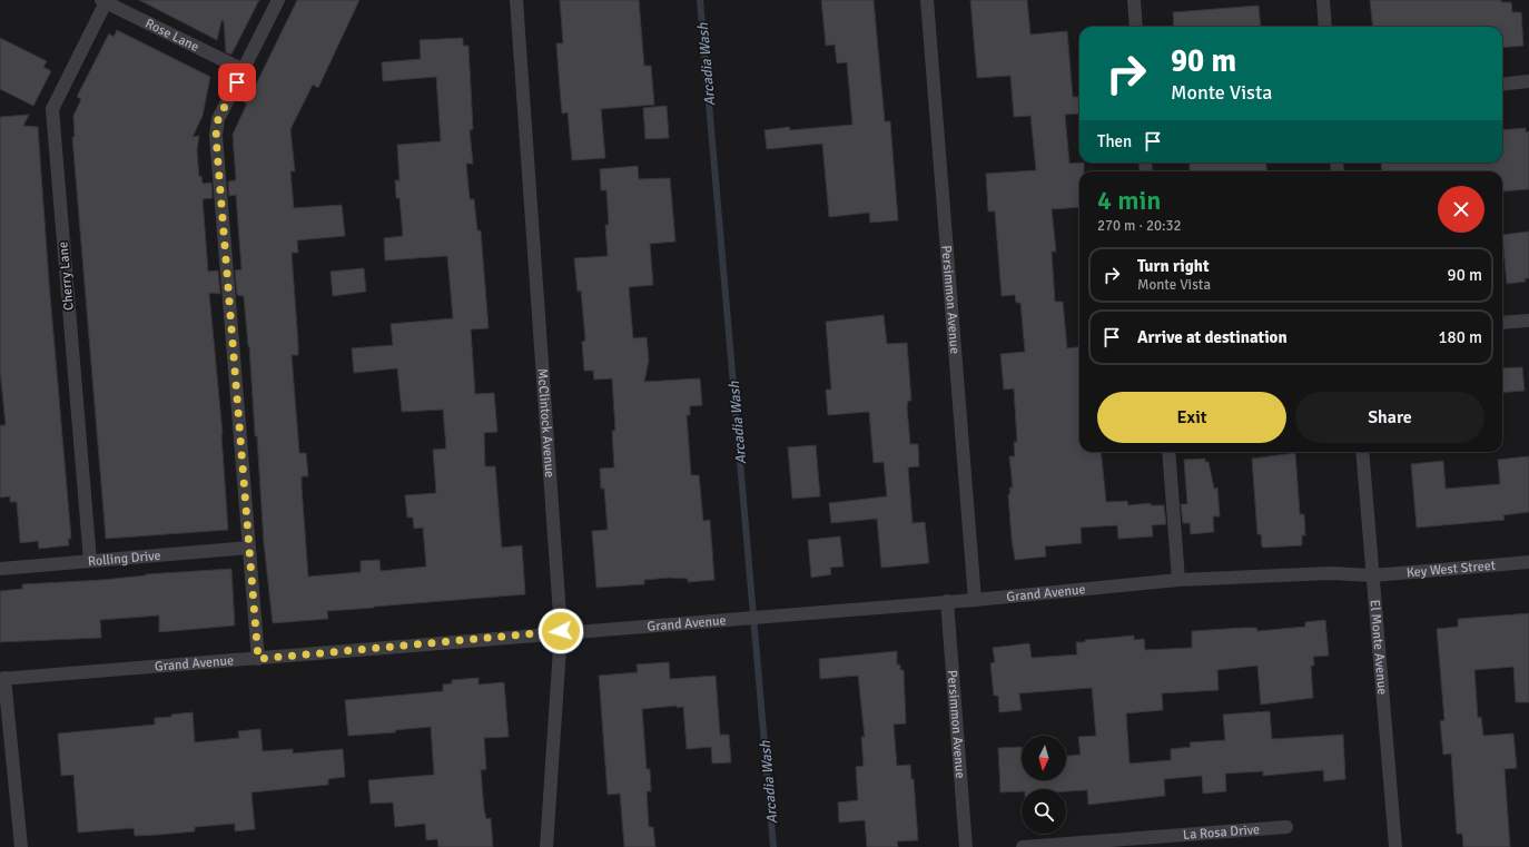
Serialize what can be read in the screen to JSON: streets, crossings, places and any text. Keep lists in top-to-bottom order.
{
  "streets": {
    "street": [
      "Rose Lane",
      "Cherry Lane",
      "Persimmon Avenue",
      "McClintock Avenue",
      "Rolling Drive",
      "Key West Street",
      "Grand Avenue",
      "El Monte Avenue",
      "La Rosa Drive"
    ]
  },
  "crossings": [
    ["Rose Lane", "Cherry Lane"],
    ["Cherry Lane", "Rolling Drive"],
    ["Persimmon Avenue", "Grand Avenue"],
    ["McClintock Avenue", "Grand Avenue"],
    ["Key West Street", "Grand Avenue"],
    ["Key West Street", "El Monte Avenue"],
    ["Grand Avenue", "El Monte Avenue"]
  ],
  "water": ["Arcadia Wash"],
  "north": "bottom",
  "page": {
    "turn": ["90 m", "Monte Vista"],
    "then": "Then",
    "heading": ["4 min", "270 m · 20:32"],
    "list": [
      {
        "name": "Turn right",
        "note": "Monte Vista",
        "value": "90 m"
      },
      {
        "name": "Arrive at destination",
        "value": "180 m"
      }
    ],
    "buttons": ["Exit", "Share"]
  }
}
